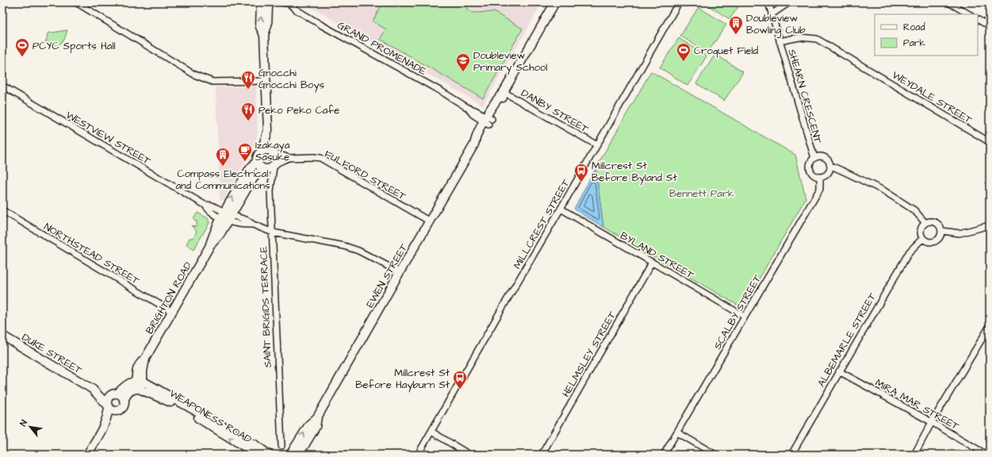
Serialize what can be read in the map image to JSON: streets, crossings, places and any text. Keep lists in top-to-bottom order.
{
  "streets": {
    "main road": [
      "EWEN STREET",
      "BRIGHTON ROAD",
      "DUKE STREET",
      "WEAPONESS ROAD"
    ],
    "street": [
      "GRAND PROMENADE",
      "SHEARN CRESCENT",
      "WEYDALE STREET",
      "DANBY STREET",
      "WESTVIEW STREET",
      "FULFORD STREET",
      "MILLCREST STREET",
      "NORTHSTEAD STREET",
      "BYLAND STREET",
      "SAINT BRIGIDS TERRACE",
      "SCALBY STREET",
      "ALBEMARLE STREET",
      "HELMSLEY STREET",
      "MIRA MAR STREET"
    ]
  },
  "crossings": [
    ["GRAND PROMENADE", "EWEN STREET"],
    ["SHEARN CRESCENT", "WEYDALE STREET"],
    ["SHEARN CRESCENT", "SCALBY STREET"],
    ["DANBY STREET", "MILLCREST STREET"],
    ["DANBY STREET", "EWEN STREET"],
    ["WESTVIEW STREET", "EWEN STREET"],
    ["WESTVIEW STREET", "BRIGHTON ROAD"],
    ["WESTVIEW STREET", "SAINT BRIGIDS TERRACE"],
    ["FULFORD STREET", "EWEN STREET"],
    ["FULFORD STREET", "BRIGHTON ROAD"],
    ["FULFORD STREET", "SAINT BRIGIDS TERRACE"],
    ["MILLCREST STREET", "BYLAND STREET"],
    ["NORTHSTEAD STREET", "BRIGHTON ROAD"],
    ["BYLAND STREET", "SCALBY STREET"],
    ["BYLAND STREET", "HELMSLEY STREET"],
    ["BRIGHTON ROAD", "SAINT BRIGIDS TERRACE"],
    ["BRIGHTON ROAD", "WEAPONESS ROAD"],
    ["ALBEMARLE STREET", "MIRA MAR STREET"]
  ],
  "parks": ["Bennett Park"],
  "places": {
    "building": ["Doubleview Bowling Club", "Compass Electrical and Communications"],
    "sports": ["PCYC Sports Hall", "Croquet Field"],
    "school or university": ["Doubleview Primary School"],
    "restaurant": ["Gnocchi Gnocchi Boys", "Peko Peko Cafe"],
    "cafe": ["Izakaya Sasuke"],
    "bus stop": ["Millcrest St Before Byland St", "Millcrest St Before Hayburn St"]
  },
  "legend": ["Road", "Park"],
  "north": "top left"
}
